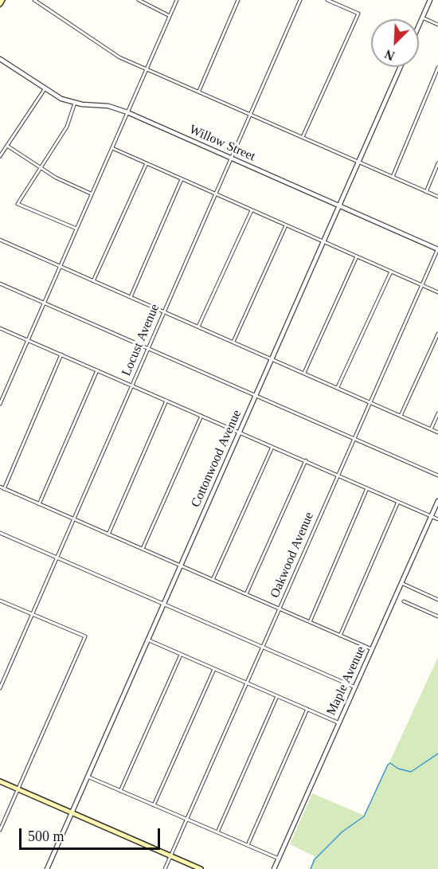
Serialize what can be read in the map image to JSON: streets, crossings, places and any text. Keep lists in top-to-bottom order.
{
  "streets": {
    "street": [
      "Willow Street",
      "Locust Avenue",
      "Cottonwood Avenue",
      "Oakwood Avenue",
      "Maple Avenue"
    ]
  },
  "crossings": [
    ["Willow Street", "Locust Avenue"],
    ["Willow Street", "Cottonwood Avenue"],
    ["Willow Street", "Oakwood Avenue"]
  ],
  "scale_bar": "500 m",
  "north": "bottom left"
}
